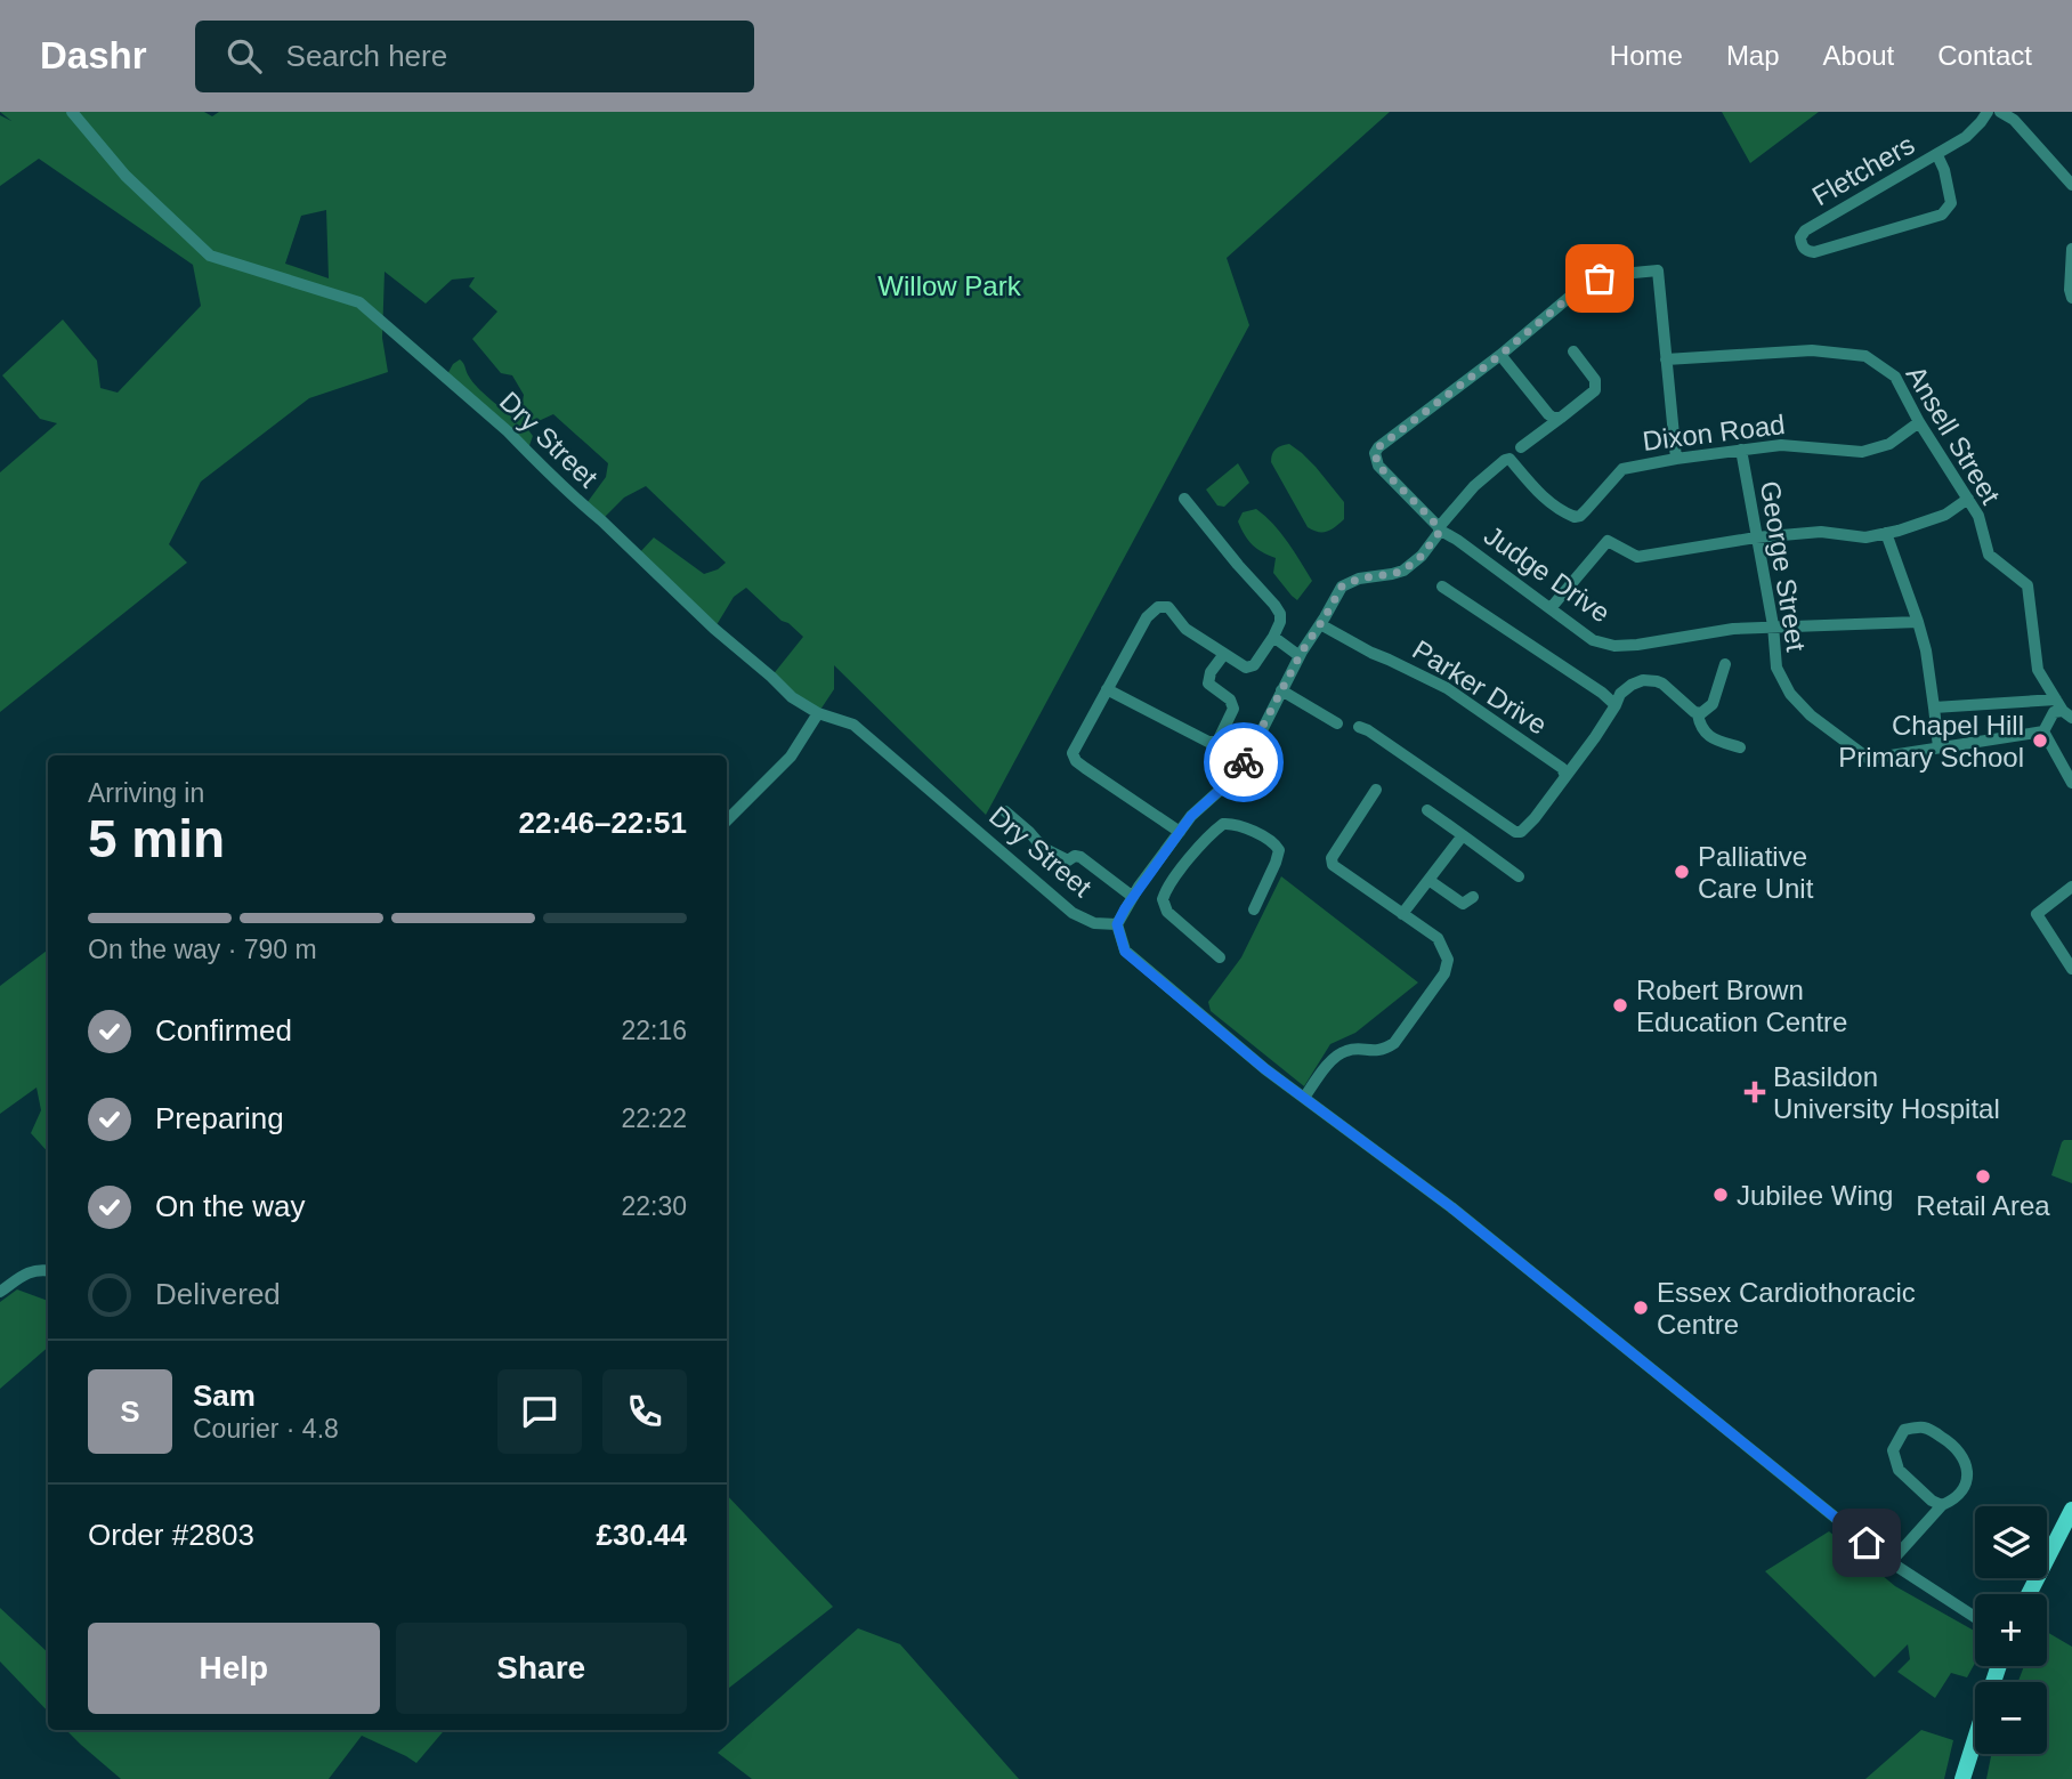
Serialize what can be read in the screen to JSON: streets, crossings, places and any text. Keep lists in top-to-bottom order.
{
  "streets": {
    "street": [
      "Fletchers",
      "Dixon Road",
      "Ansell Street",
      "Dry Street",
      "George Street",
      "Judge Drive",
      "Parker Drive"
    ]
  },
  "crossings": [
    ["Dixon Road", "Ansell Street"],
    ["Dixon Road", "Dry Street"],
    ["Dixon Road", "George Street"],
    ["Dixon Road", "Judge Drive"],
    ["Dixon Road", "Parker Drive"],
    ["George Street", "Judge Drive"]
  ],
  "parks": ["Willow Park"],
  "places": {
    "other": [
      "Chapel Hill Primary School",
      "Palliative Care Unit",
      "Robert Brown Education Centre",
      "Retail Area",
      "Jubilee Wing",
      "Essex Cardiothoracic Centre"
    ],
    "health": ["Basildon University Hospital"]
  },
  "page": {
    "header": "Dashr",
    "search": "Search here",
    "nav": [
      "Home",
      "Map",
      "About",
      "Contact"
    ],
    "heading": ["5 min", "Arriving in", "22:46–22:51"],
    "panel": [
      "Sam",
      "Courier · 4.8",
      "Order #2803",
      "£30.44"
    ],
    "bar": "On the way · 790 m",
    "list": [
      ["Confirmed", "22:16"],
      ["Preparing", "22:22"],
      ["On the way", "22:30"],
      "Delivered"
    ],
    "round": "S",
    "map_buttons": ["+", "−"],
    "buttons": ["Help", "Share"]
  }
}
